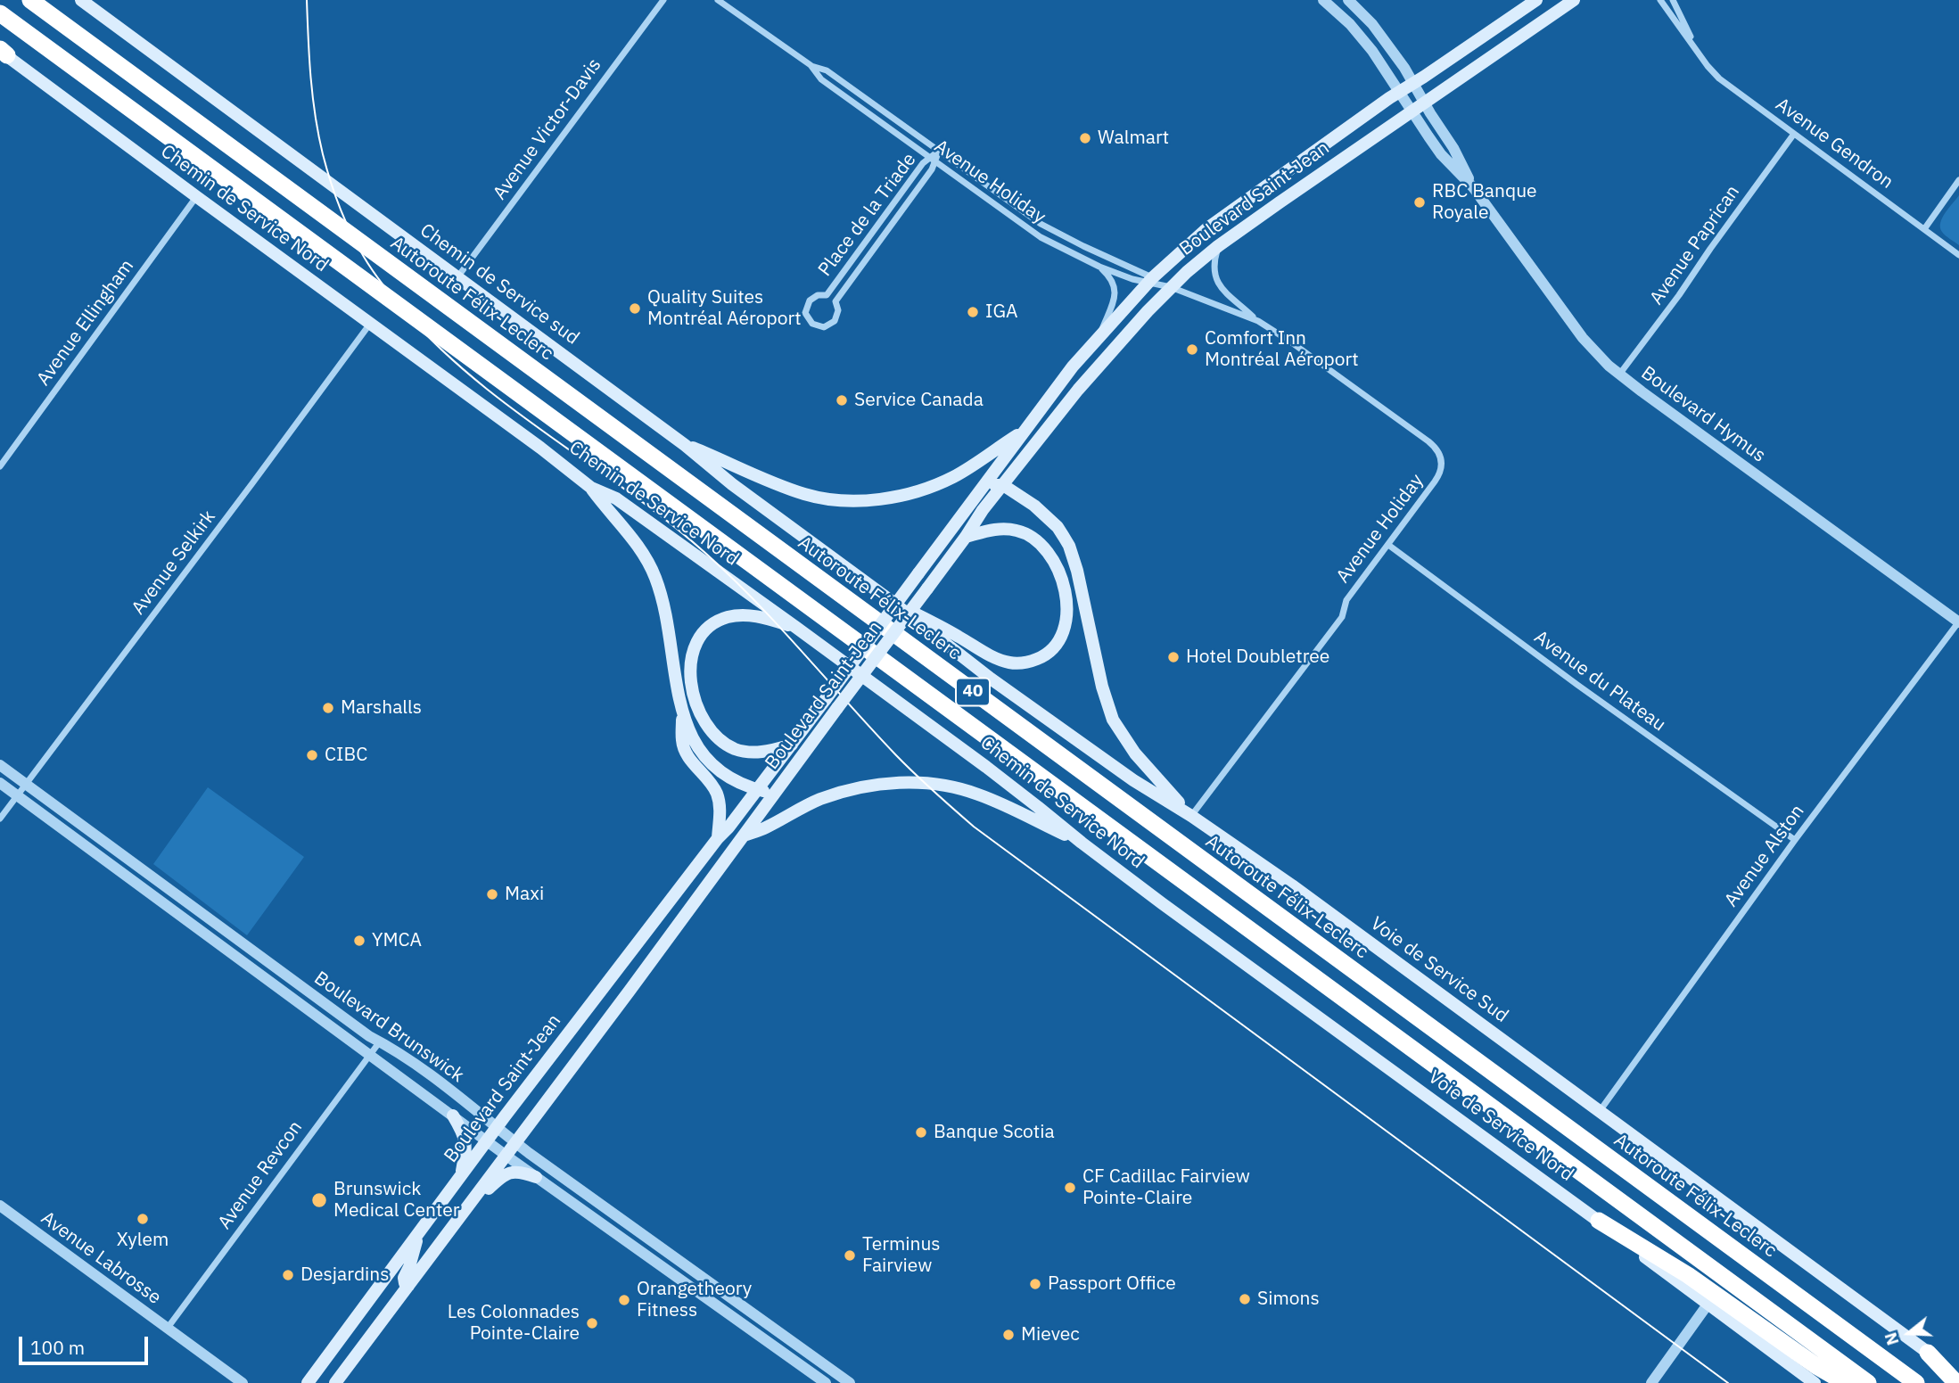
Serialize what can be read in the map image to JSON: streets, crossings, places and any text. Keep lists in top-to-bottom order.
{
  "streets": {
    "highway": ["Autoroute Félix-Leclerc", "40"],
    "main road": [
      "Boulevard Saint-Jean",
      "Chemin de Service Nord",
      "Chemin de Service sud",
      "Voie de Service Sud",
      "Voie de Service Nord"
    ],
    "street": [
      "Avenue Victor-Davis",
      "Avenue Gendron",
      "Avenue Holiday",
      "Place de la Triade",
      "Avenue Paprican",
      "Avenue Ellingham",
      "Boulevard Hymus",
      "Avenue Selkirk",
      "Avenue du Plateau",
      "Avenue Alston",
      "Boulevard Brunswick",
      "Avenue Revcon",
      "Avenue Labrosse"
    ]
  },
  "crossings": [
    ["Avenue Victor-Davis", "Chemin de Service sud"],
    ["Avenue Gendron", "Avenue Paprican"],
    ["Avenue Holiday", "Boulevard Saint-Jean"],
    ["Avenue Holiday", "Place de la Triade"],
    ["Avenue Holiday", "Avenue du Plateau"],
    ["Avenue Holiday", "Voie de Service Sud"],
    ["Boulevard Saint-Jean", "Boulevard Hymus"],
    ["Boulevard Saint-Jean", "Boulevard Brunswick"],
    ["Chemin de Service Nord", "Avenue Ellingham"],
    ["Chemin de Service Nord", "Avenue Selkirk"],
    ["Chemin de Service Nord", "Voie de Service Nord"],
    ["Avenue Paprican", "Boulevard Hymus"],
    ["Chemin de Service sud", "Voie de Service Sud"],
    ["Boulevard Hymus", "Avenue Alston"],
    ["Avenue Selkirk", "Boulevard Brunswick"],
    ["Avenue du Plateau", "Avenue Alston"],
    ["Avenue Alston", "Voie de Service Sud"],
    ["Boulevard Brunswick", "Avenue Revcon"],
    ["Avenue Revcon", "Avenue Labrosse"]
  ],
  "places": [
    "Walmart",
    "RBC Banque Royale",
    "Quality Suites Montréal Aéroport",
    "IGA",
    "Comfort Inn Montréal Aéroport",
    "Service Canada",
    "Hotel Doubletree",
    "Marshalls",
    "CIBC",
    "Maxi",
    "YMCA",
    "Banque Scotia",
    "CF Cadillac Fairview Pointe-Claire",
    "Brunswick Medical Center",
    "Xylem",
    "Terminus Fairview",
    "Desjardins",
    "Passport Office",
    "Simons",
    "Orangetheory Fitness",
    "Les Colonnades Pointe-Claire",
    "Mievec"
  ],
  "scale_bar": "100 m",
  "north": "left"
}
